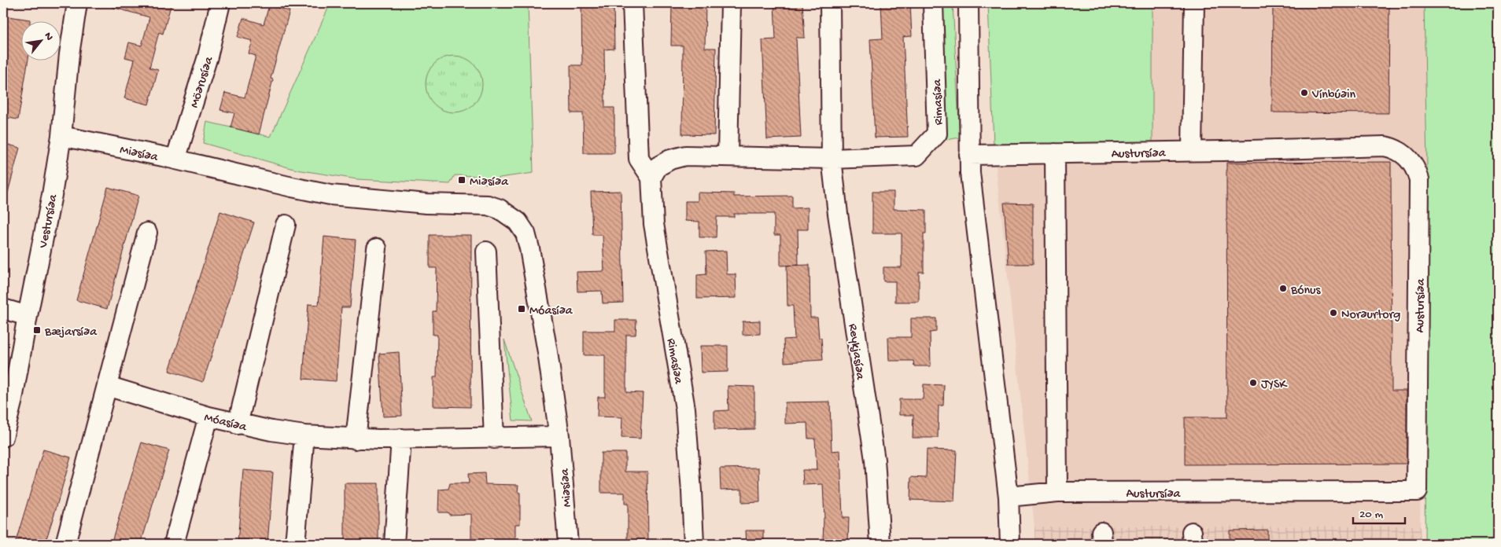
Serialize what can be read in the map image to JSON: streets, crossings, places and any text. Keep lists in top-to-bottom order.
{
  "streets": {
    "street": [
      "Möðrusíða",
      "Rimasíða",
      "Miðsíða",
      "Austursíða",
      "Vestursíða",
      "Reykjasíða",
      "Móasíða"
    ]
  },
  "crossings": [
    ["Möðrusíða", "Miðsíða"],
    ["Rimasíða", "Reykjasíða"],
    ["Miðsíða", "Vestursíða"],
    ["Miðsíða", "Móasíða"]
  ],
  "places": {
    "other": [
      "Vínbúðin",
      "Bónus",
      "Norðurtorg",
      "JYSK"
    ],
    "transit": ["Miðsíða", "Móasíða", "Bæjarsíða"]
  },
  "scale_bar": "20 m",
  "north": "top right"
}
